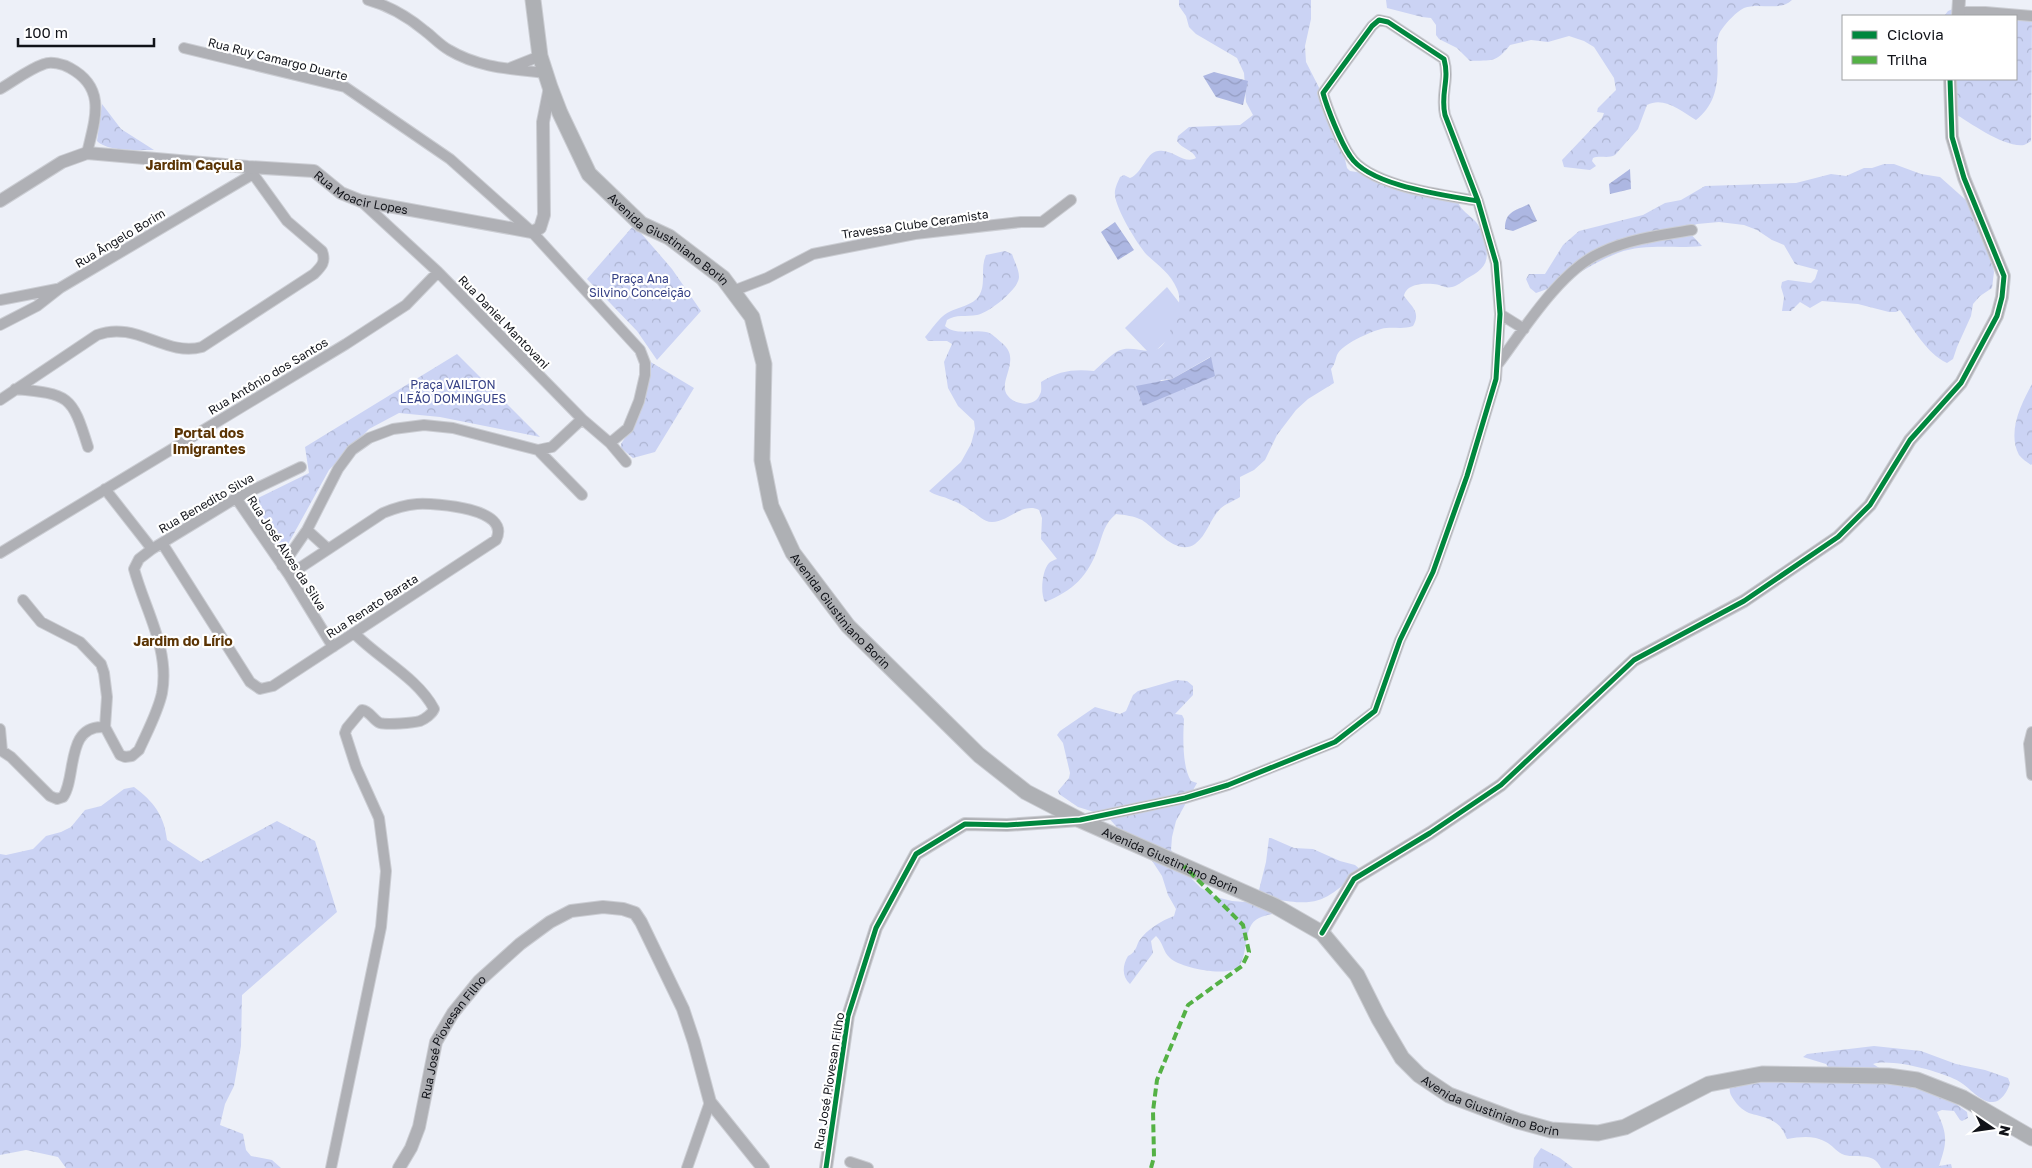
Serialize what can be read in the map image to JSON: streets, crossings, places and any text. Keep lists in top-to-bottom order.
{
  "streets": {
    "main road": ["Avenida Giustiniano Borin"],
    "street": [
      "Rua Ruy Camargo Duarte",
      "Rua Moacir Lopes",
      "Travessa Clube Ceramista",
      "Rua Ângelo Borim",
      "Rua Daniel Mantovani",
      "Rua Antônio dos Santos",
      "Rua Benedito Silva",
      "Rua José Alves da Silva",
      "Rua Renato Barata",
      "Rua José Piovesan Filho"
    ]
  },
  "crossings": [
    ["Rua Ruy Camargo Duarte", "Rua Moacir Lopes"],
    ["Rua Ruy Camargo Duarte", "Rua Daniel Mantovani"],
    ["Rua Moacir Lopes", "Rua Ângelo Borim"],
    ["Rua Moacir Lopes", "Rua Daniel Mantovani"],
    ["Travessa Clube Ceramista", "Avenida Giustiniano Borin"],
    ["Avenida Giustiniano Borin", "Rua José Piovesan Filho"],
    ["Rua Daniel Mantovani", "Rua Antônio dos Santos"],
    ["Rua Benedito Silva", "Rua José Alves da Silva"],
    ["Rua Benedito Silva", "Rua Renato Barata"],
    ["Rua José Alves da Silva", "Rua Renato Barata"]
  ],
  "districts": ["Jardim Caçula", "Portal dos Imigrantes", "Jardim do Lírio"],
  "parks": ["Praça Ana Silvino Conceição", "Praça VAILTON LEÃO DOMINGUES"],
  "legend": ["Ciclovia", "Trilha"],
  "scale_bar": "100 m",
  "north": "right"
}
